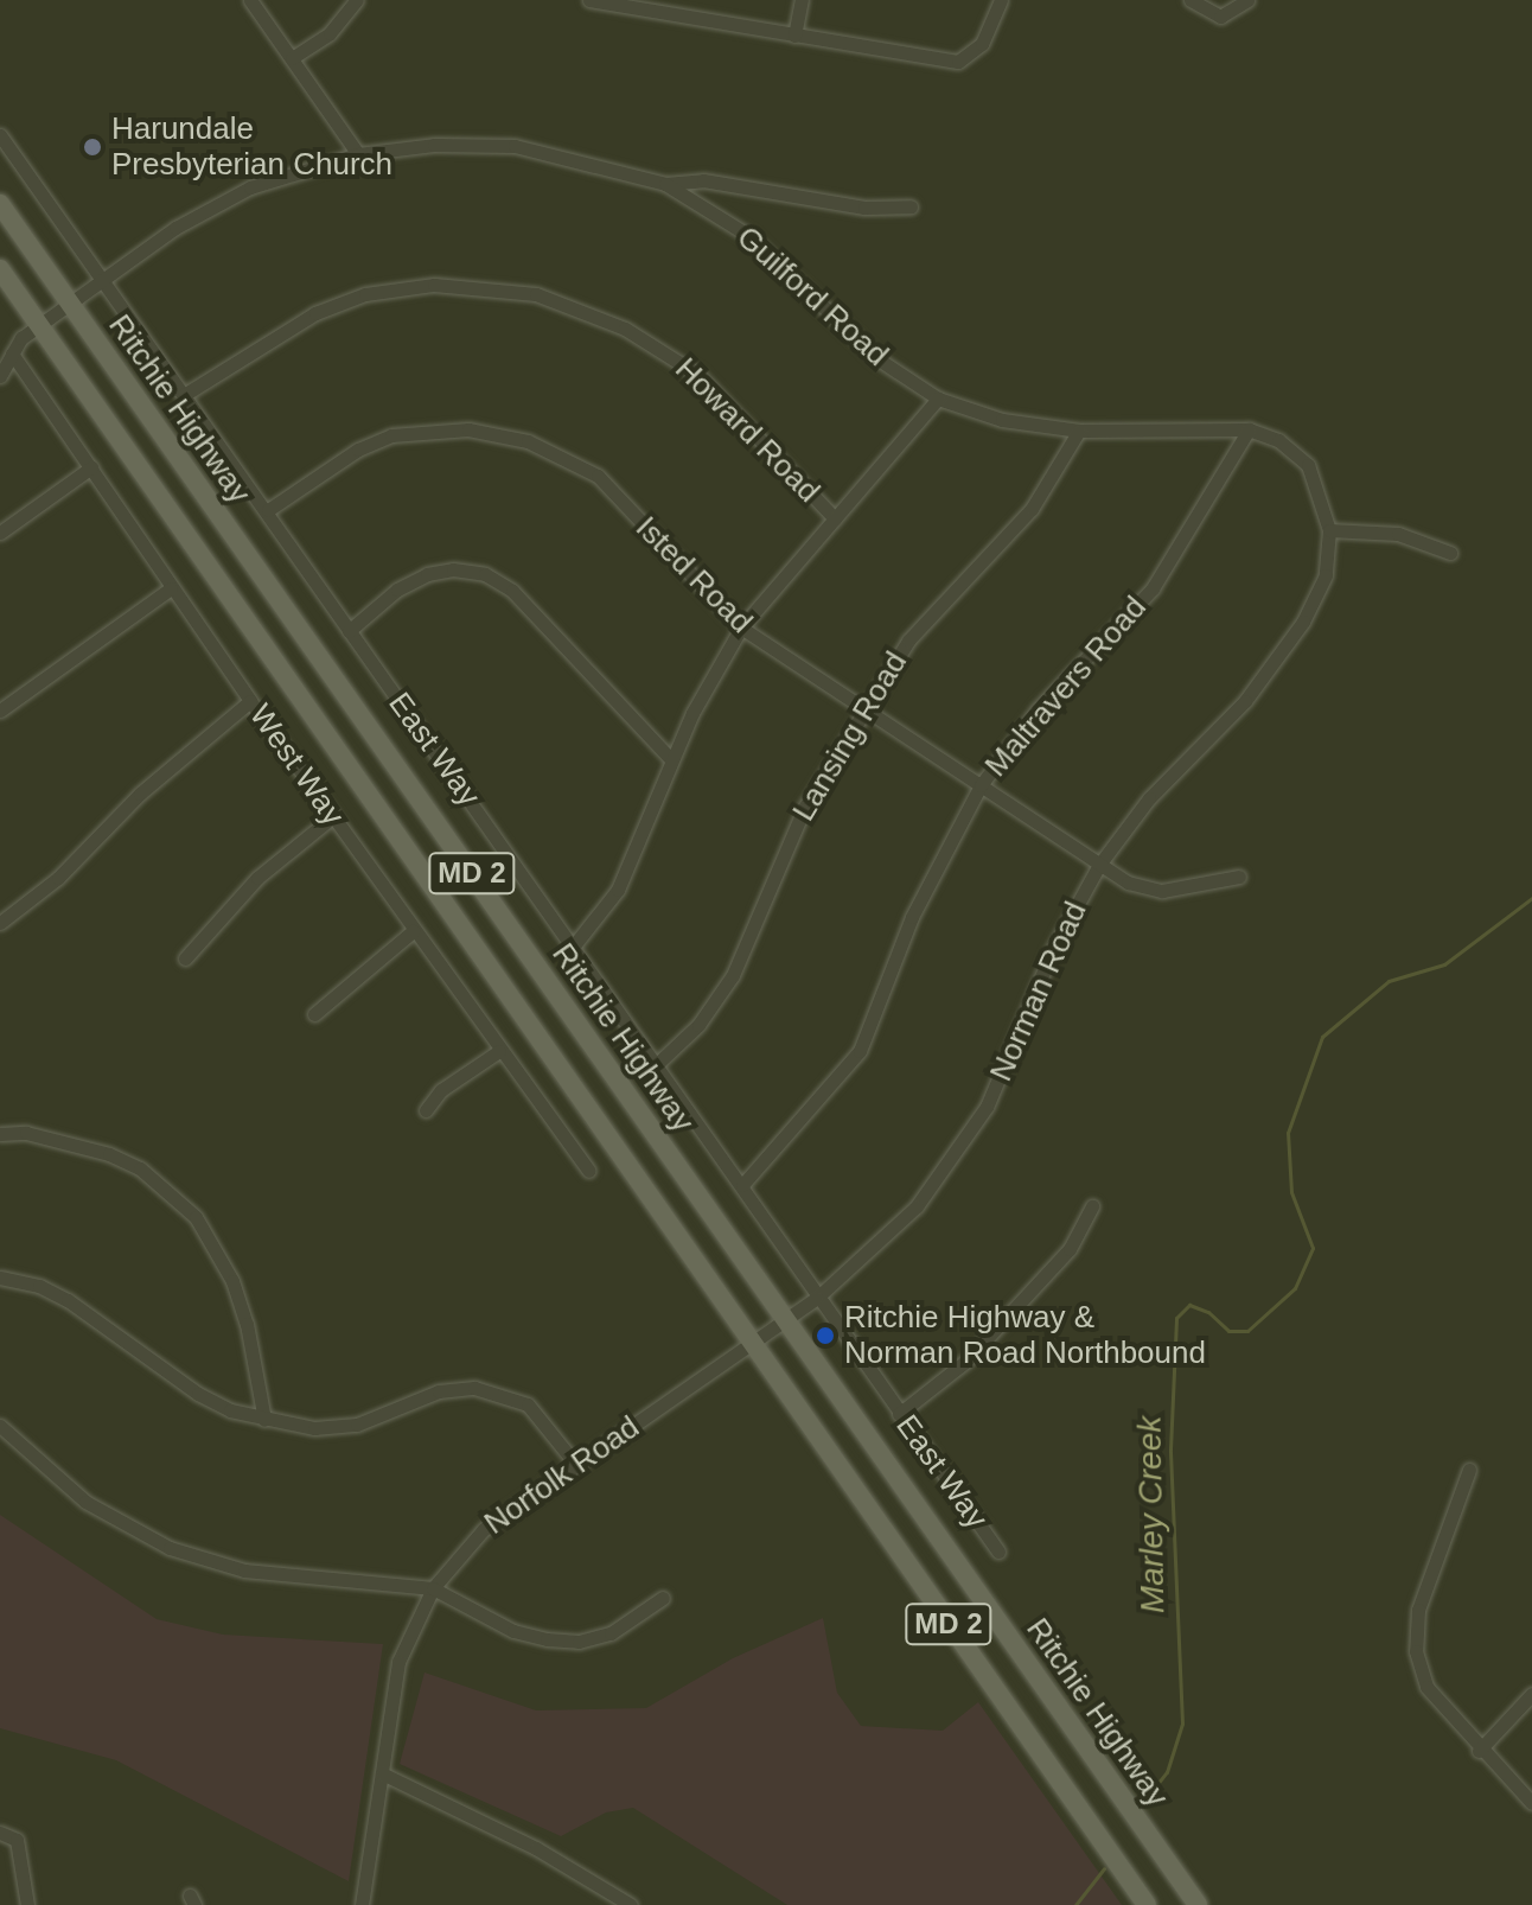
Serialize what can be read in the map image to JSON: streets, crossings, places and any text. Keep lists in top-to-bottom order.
{
  "streets": {
    "main road": ["Ritchie Highway", "MD 2"],
    "street": [
      "Guilford Road",
      "Howard Road",
      "Isted Road",
      "Maltravers Road",
      "Lansing Road",
      "East Way",
      "West Way",
      "Norman Road",
      "Norfolk Road"
    ]
  },
  "crossings": [
    ["Guilford Road", "Ritchie Highway"],
    ["Guilford Road", "Maltravers Road"],
    ["Guilford Road", "Lansing Road"],
    ["Guilford Road", "East Way"],
    ["Guilford Road", "West Way"],
    ["Guilford Road", "MD 2"],
    ["Guilford Road", "Norman Road"],
    ["Ritchie Highway", "Norman Road"],
    ["Ritchie Highway", "Norfolk Road"],
    ["Howard Road", "East Way"],
    ["Isted Road", "Maltravers Road"],
    ["Isted Road", "Lansing Road"],
    ["Isted Road", "East Way"],
    ["Isted Road", "Norman Road"],
    ["Maltravers Road", "East Way"],
    ["Lansing Road", "East Way"],
    ["East Way", "Norman Road"],
    ["MD 2", "Norfolk Road"],
    ["Norman Road", "Norfolk Road"]
  ],
  "water": ["Marley Creek"],
  "places": ["Harundale Presbyterian Church", "Ritchie Highway & Norman Road Northbound"]
}
